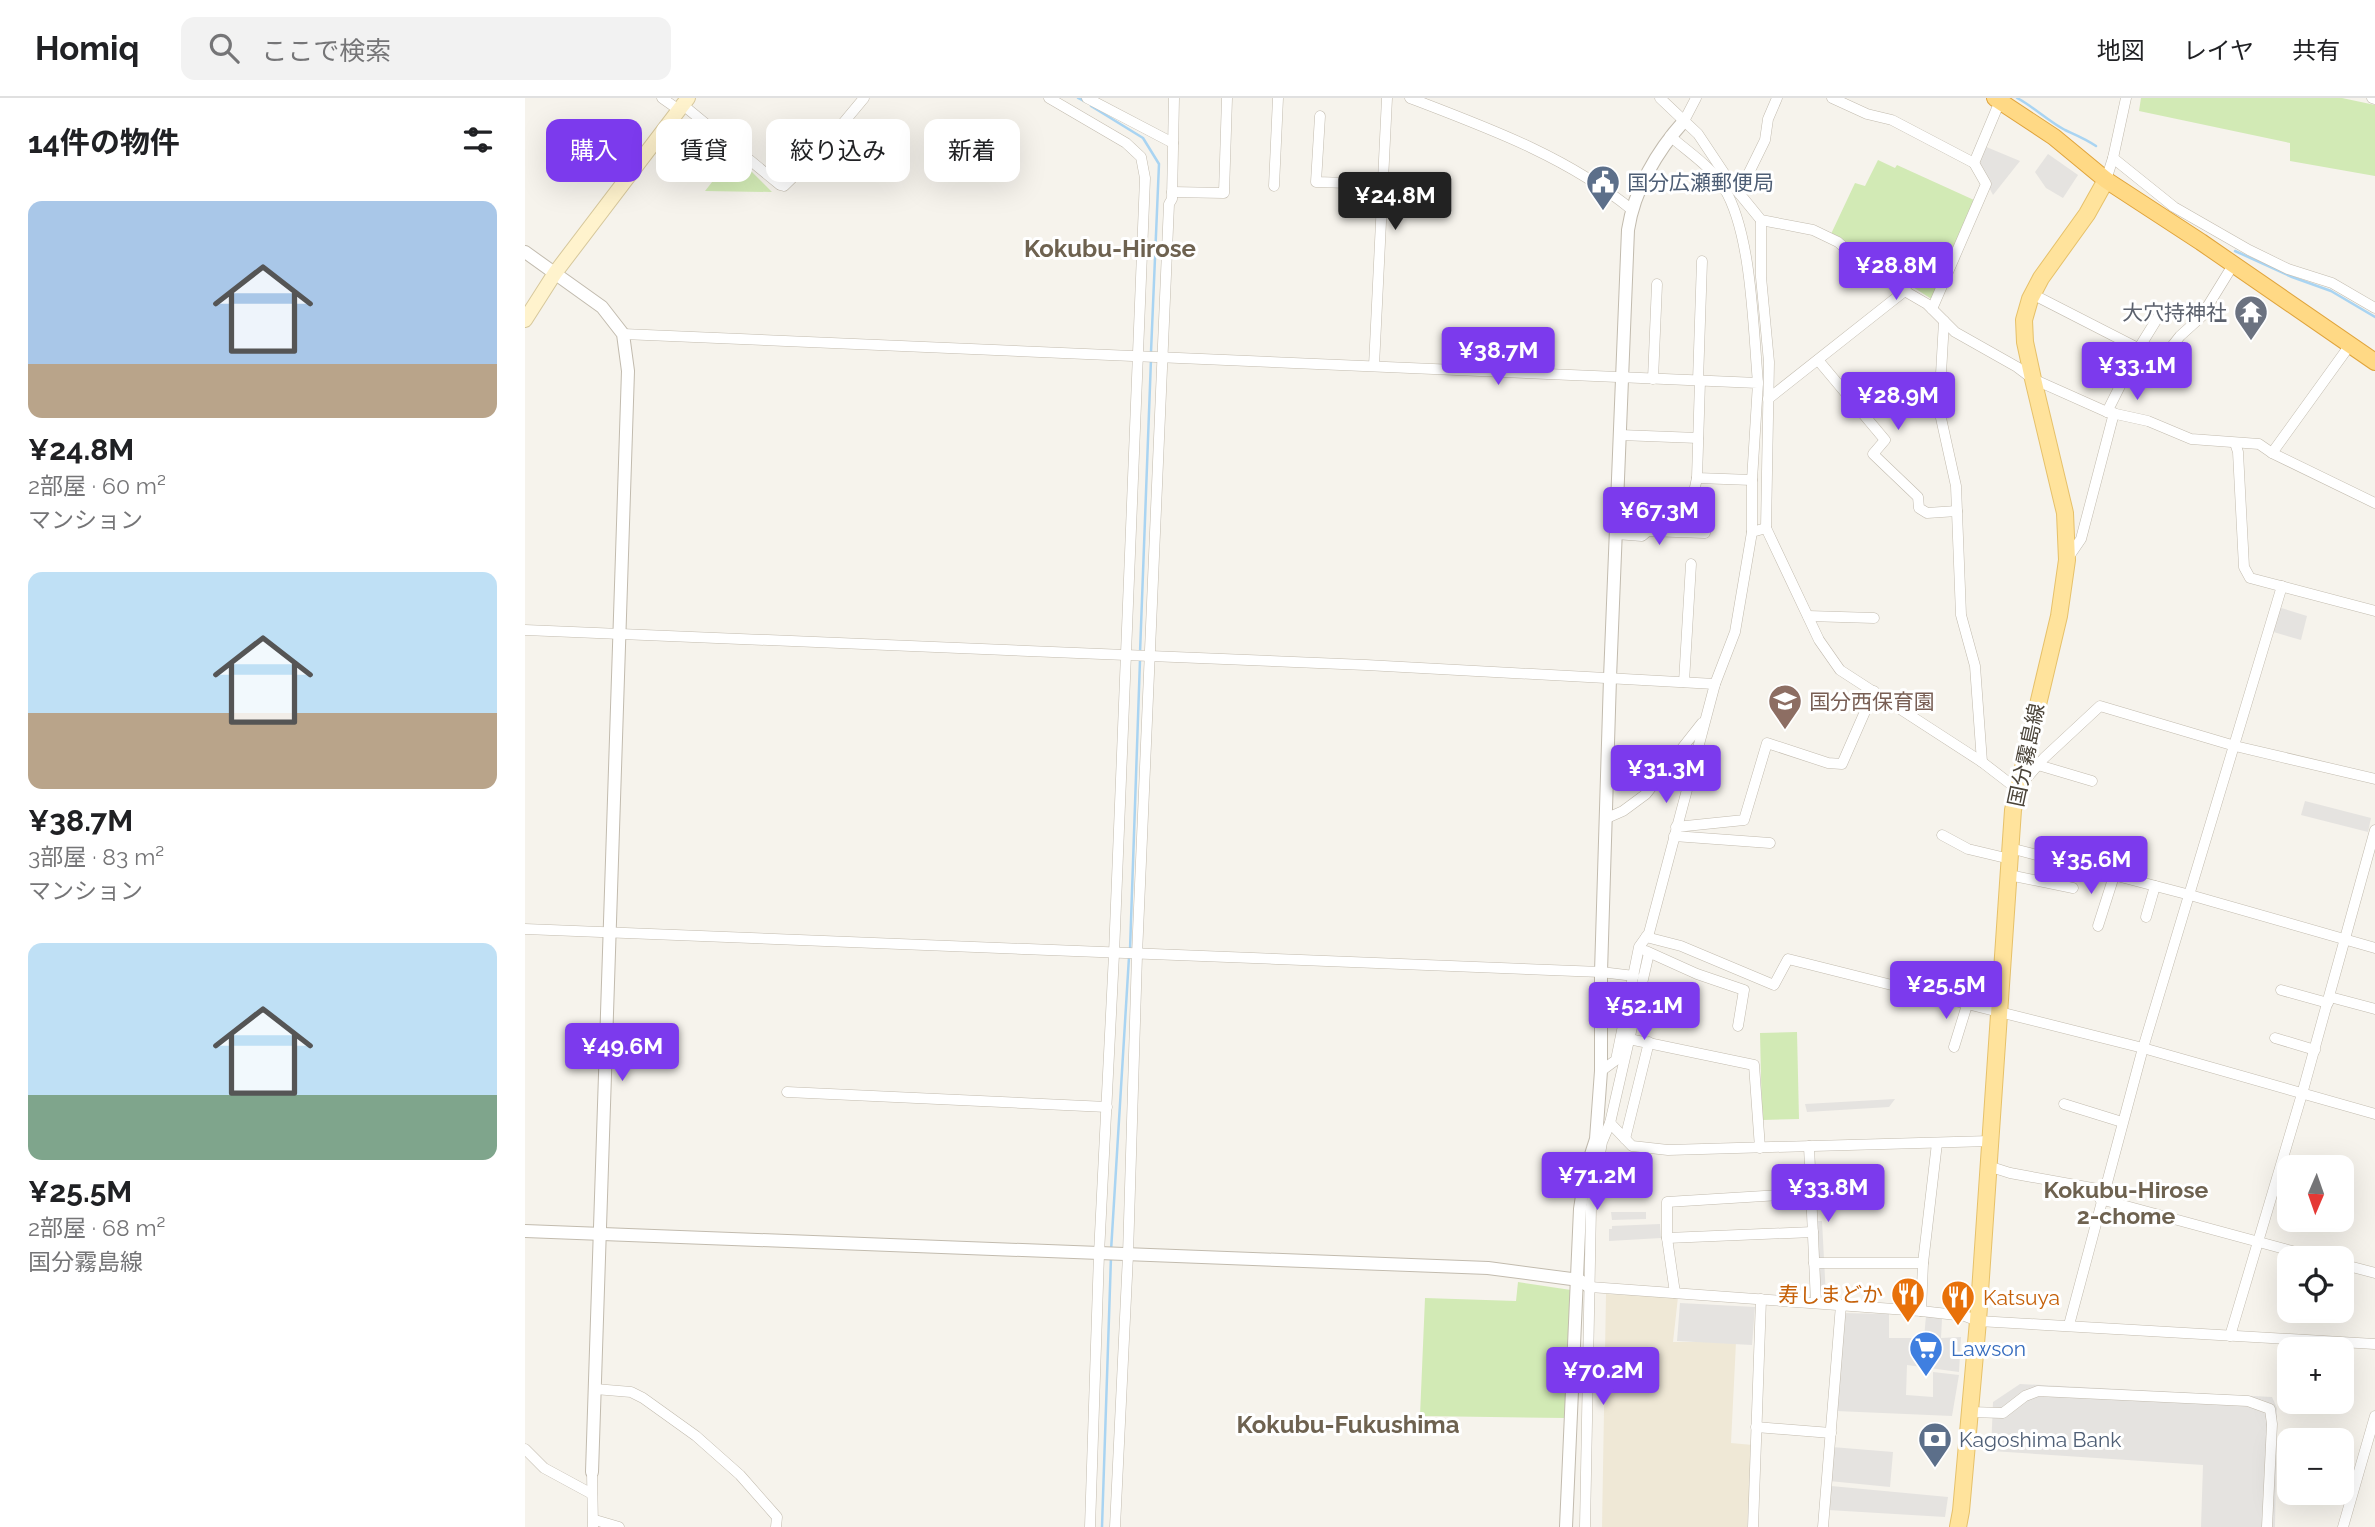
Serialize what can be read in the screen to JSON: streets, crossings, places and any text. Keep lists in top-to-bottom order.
{
  "streets": {
    "main road": ["国分霧島線"]
  },
  "districts": ["Kokubu-Hirose", "Kokubu-Hirose 2-chome", "Kokubu-Fukushima"],
  "places": {
    "public building": ["国分広瀬郵便局"],
    "temple": ["大穴持神社"],
    "school or university": ["国分西保育園"],
    "restaurant": ["寿しまどか", "Katsuya"],
    "supermarket": ["Lawson"],
    "bank": ["Kagoshima Bank"]
  },
  "north": "bottom",
  "page": {
    "header": "Homiq",
    "search": "ここで検索",
    "nav": ["地図", "レイヤ", "共有"],
    "heading": "14件の物件",
    "chip": [
      "購入",
      "賃貸",
      "絞り込み",
      "新着"
    ],
    "price": [
      "¥24.8M",
      "¥28.8M",
      "¥38.7M",
      "¥33.1M",
      "¥28.9M",
      "¥67.3M",
      "¥31.3M",
      "¥35.6M",
      "¥25.5M",
      "¥52.1M",
      "¥49.6M",
      "¥71.2M",
      "¥33.8M",
      "¥70.2M"
    ],
    "list": [
      {
        "name": "¥24.8M",
        "note": "2部屋 · 60 m² · マンション"
      },
      {
        "name": "¥38.7M",
        "note": "3部屋 · 83 m² · マンション"
      },
      {
        "name": "¥25.5M",
        "note": "2部屋 · 68 m² · 国分霧島線"
      }
    ],
    "map_buttons": ["+", "−"]
  }
}
